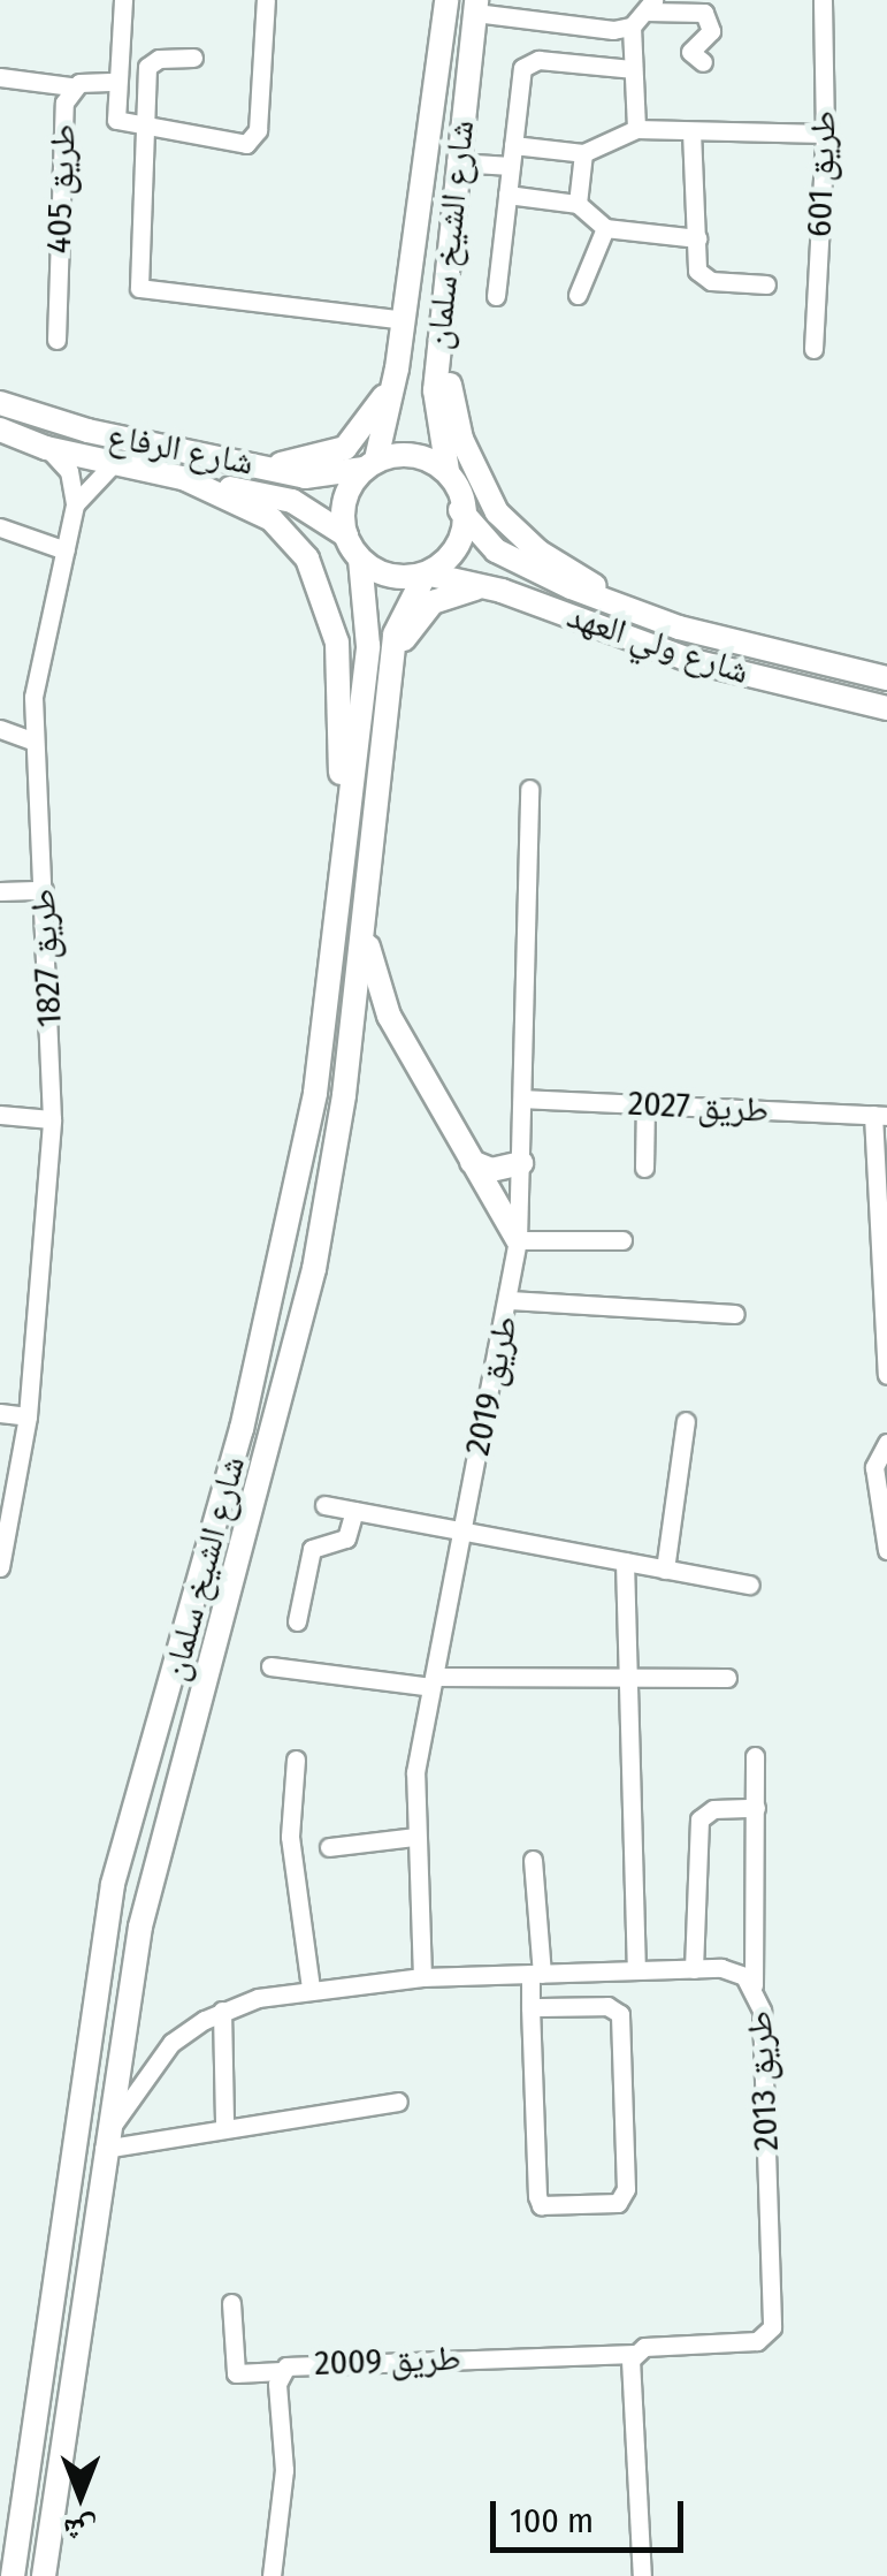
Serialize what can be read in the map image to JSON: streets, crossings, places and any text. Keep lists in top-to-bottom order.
{
  "streets": {
    "main road": ["شارع الشيخ سلمان", "شارع الرفاع", "شارع ولي العهد"],
    "street": [
      "طريق 601",
      "طريق 405",
      "طريق 1827",
      "طريق 2027",
      "طريق 2019",
      "طريق 2013",
      "طريق 2009"
    ]
  },
  "crossings": [
    ["شارع الشيخ سلمان", "شارع الرفاع"],
    ["شارع الشيخ سلمان", "شارع ولي العهد"],
    ["شارع الشيخ سلمان", "طريق 2013"],
    ["شارع الرفاع", "شارع ولي العهد"],
    ["طريق 2027", "طريق 2019"],
    ["طريق 2019", "طريق 2013"],
    ["طريق 2013", "طريق 2009"]
  ],
  "scale_bar": "100 m",
  "north": "bottom"
}
